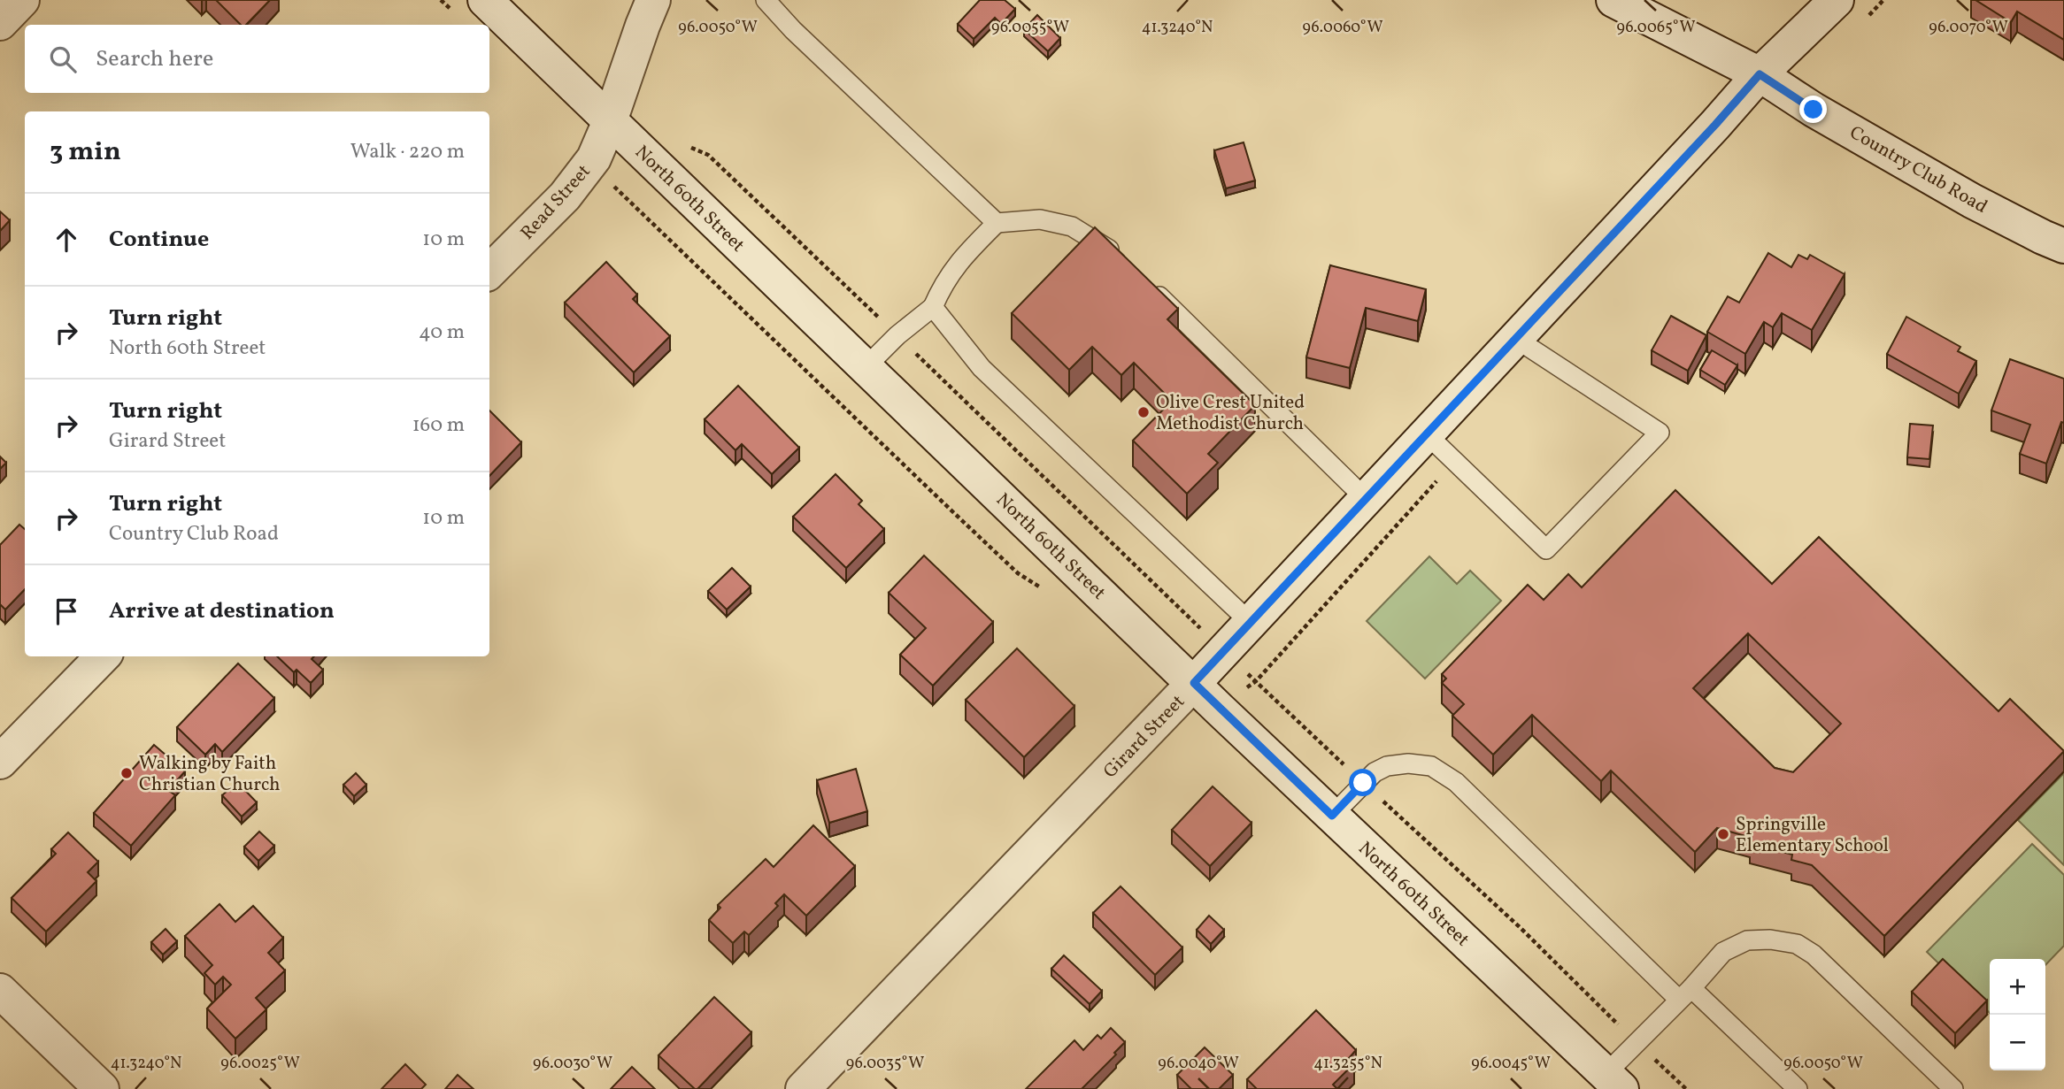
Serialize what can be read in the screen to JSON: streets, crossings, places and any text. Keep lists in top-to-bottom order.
{
  "streets": {
    "street": [
      "Country Club Road",
      "North 60th Street",
      "Read Street",
      "Girard Street"
    ]
  },
  "crossings": [
    ["Country Club Road", "Girard Street"],
    ["North 60th Street", "Read Street"],
    ["North 60th Street", "Girard Street"]
  ],
  "places": ["Olive Crest United Methodist Church", "Walking by Faith Christian Church", "Springville Elementary School"],
  "page": {
    "search": "Search here",
    "heading": ["3 min", "Walk · 220 m"],
    "list": [
      ["Continue", "10 m"],
      ["Turn right", "North 60th Street", "40 m"],
      ["Turn right", "Girard Street", "160 m"],
      ["Turn right", "Country Club Road", "10 m"],
      "Arrive at destination"
    ],
    "map_buttons": ["+", "−"]
  },
  "coordinates": [
    "96.0055°W",
    "96.0060°W",
    "96.0065°W",
    "96.0070°W",
    "96.0050°W",
    "41.3240°N",
    "41.3255°N",
    "96.0025°W",
    "96.0030°W",
    "96.0035°W",
    "96.0040°W",
    "96.0045°W"
  ]
}
